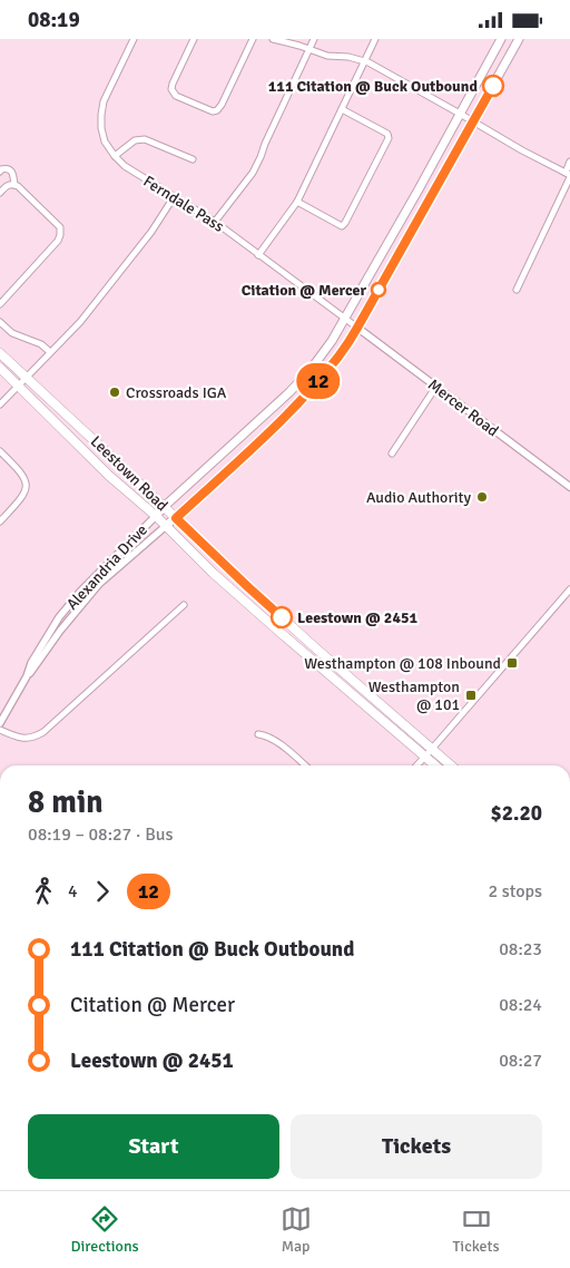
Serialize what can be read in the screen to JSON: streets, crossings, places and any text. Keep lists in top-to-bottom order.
{
  "streets": {
    "main road": ["Leestown Road"],
    "street": ["Ferndale Pass", "Mercer Road", "Alexandria Drive"]
  },
  "crossings": [
    ["Ferndale Pass", "Mercer Road"],
    ["Leestown Road", "Alexandria Drive"]
  ],
  "places": {
    "other": [
      "111 Citation @ Buck Outbound",
      "Citation @ Mercer",
      "Crossroads IGA",
      "Audio Authority",
      "Leestown @ 2451"
    ],
    "transit": ["Westhampton @ 108 Inbound", "Westhampton @ 101"]
  },
  "lines": ["bus line 12"],
  "page": {
    "status": "08:19",
    "on_map": "12",
    "heading": ["8 min", "08:19 – 08:27 · Bus", "$2.20"],
    "legs": ["4", "12", "2 stops"],
    "list": [
      {
        "name": "111 Citation @ Buck Outbound",
        "value": "08:23"
      },
      {
        "name": "Citation @ Mercer",
        "value": "08:24"
      },
      {
        "name": "Leestown @ 2451",
        "value": "08:27"
      }
    ],
    "buttons": ["Start", "Tickets"],
    "tabs": ["Directions", "Map", "Tickets"]
  }
}
